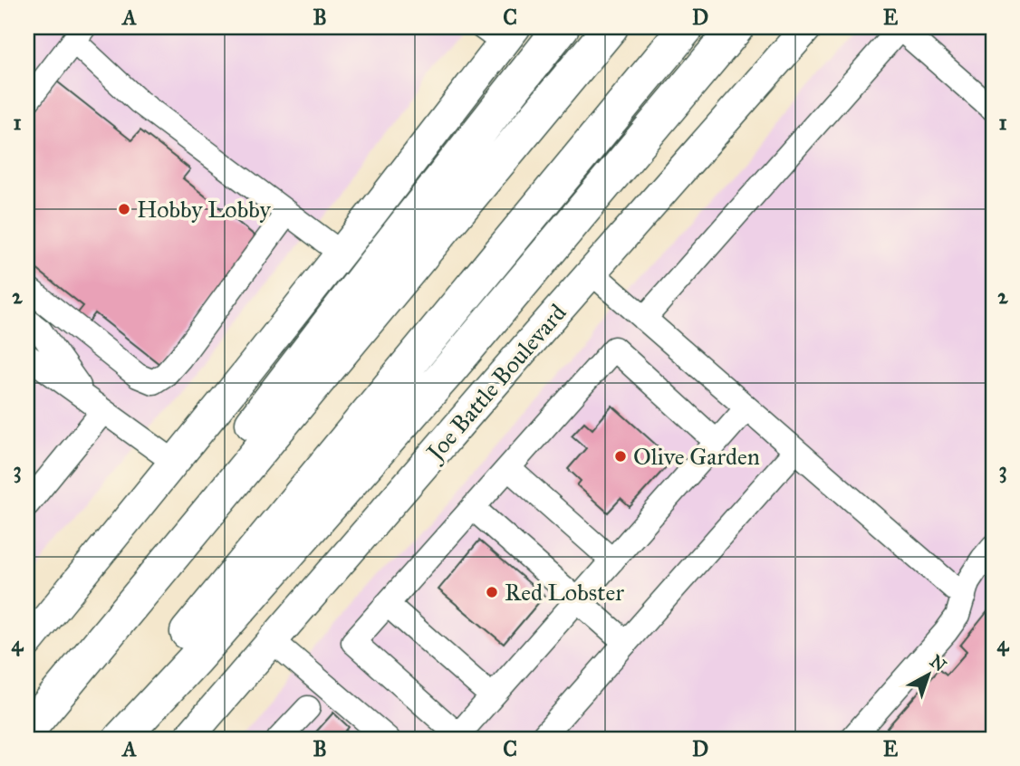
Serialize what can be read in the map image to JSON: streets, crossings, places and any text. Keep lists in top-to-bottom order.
{
  "streets": {
    "main road": ["Joe Battle Boulevard"]
  },
  "places": ["Hobby Lobby", "Olive Garden", "Red Lobster"],
  "north": "top right",
  "grid": {
    "columns": [
      "A",
      "B",
      "C",
      "D",
      "E"
    ],
    "rows": [
      "1",
      "2",
      "3",
      "4"
    ]
  }
}
